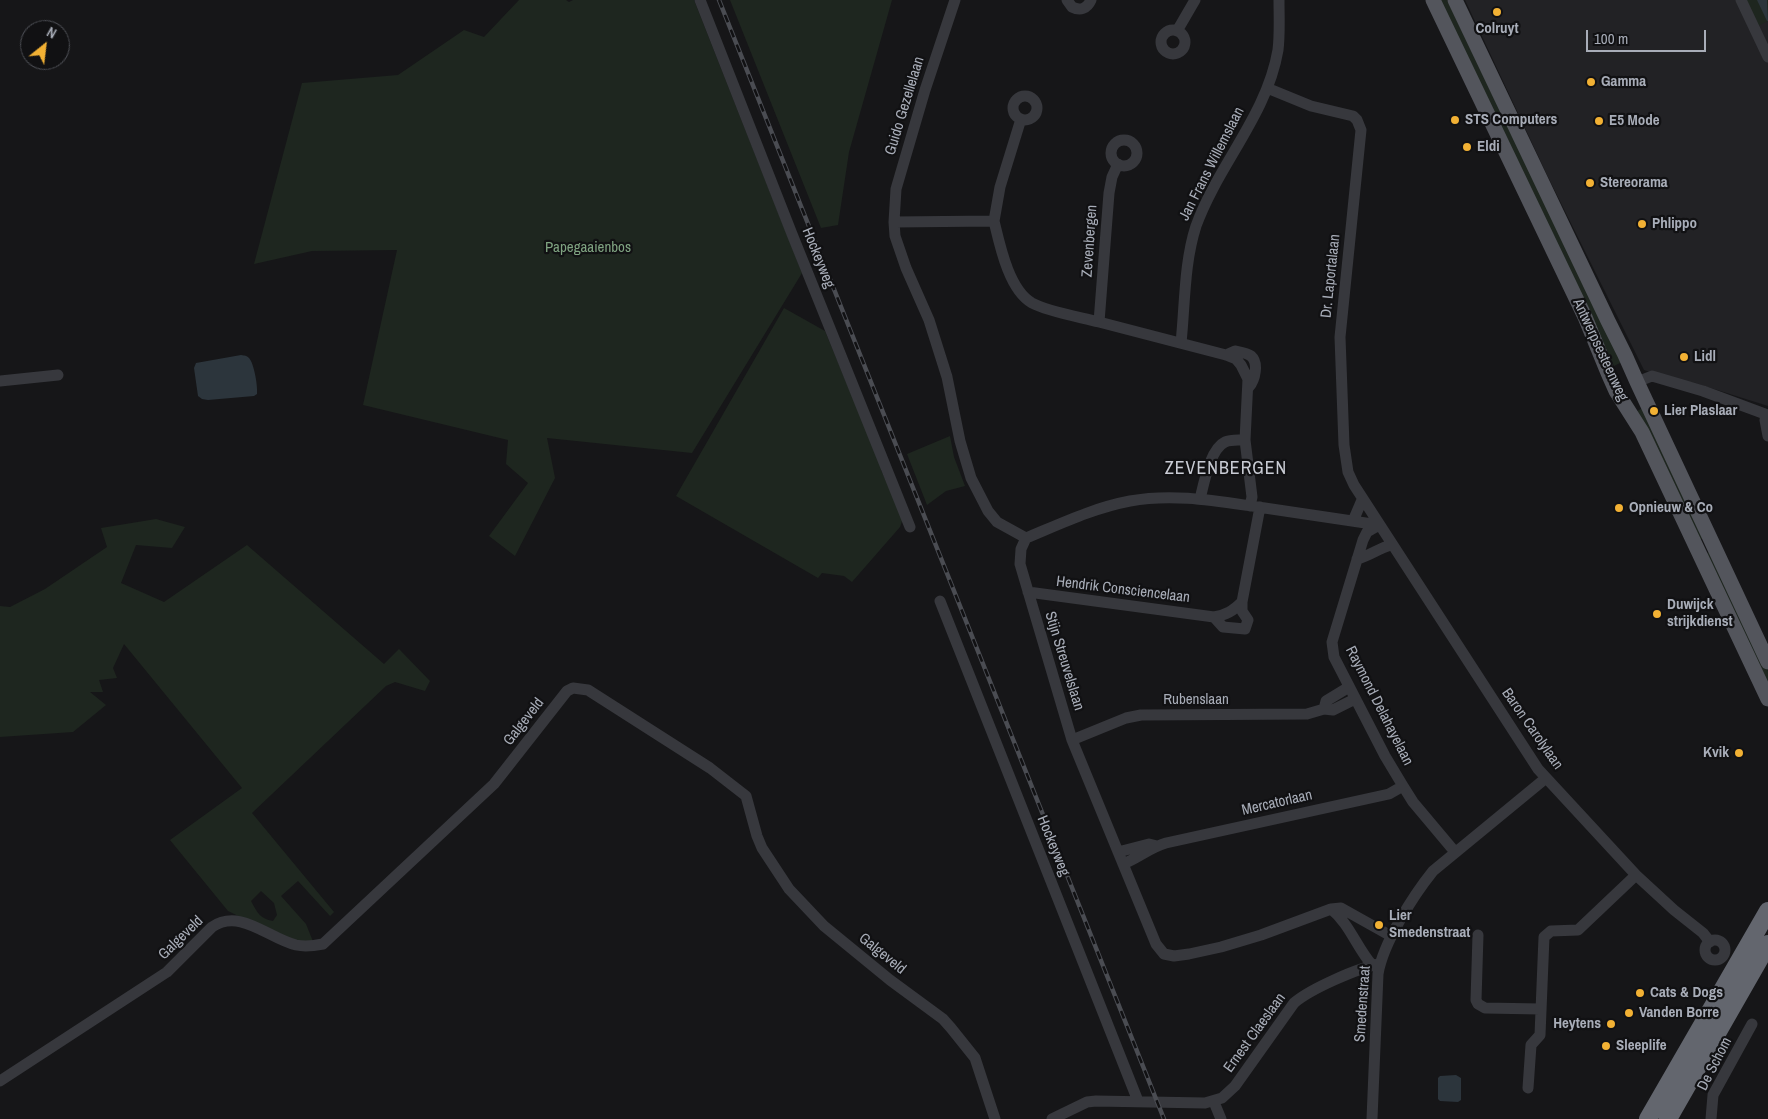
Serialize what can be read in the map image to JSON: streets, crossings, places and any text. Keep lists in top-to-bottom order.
{
  "streets": {
    "main road": ["Antwerpsesteenweg"],
    "street": [
      "Guido Gezellelaan",
      "Jan Frans Willemslaan",
      "Zevenbergen",
      "Hockeyweg",
      "Dr. Laportalaan",
      "Hendrik Consciencelaan",
      "Stijn Streuvelslaan",
      "Rubenslaan",
      "Raymond Delahayelaan",
      "Galgeveld",
      "Baron Carolylaan",
      "Mercatorlaan",
      "Smedenstraat",
      "Ernest Claeslaan",
      "De Schom"
    ]
  },
  "crossings": [
    ["Jan Frans Willemslaan", "Dr. Laportalaan"],
    ["Dr. Laportalaan", "Raymond Delahayelaan"],
    ["Dr. Laportalaan", "Baron Carolylaan"],
    ["Hendrik Consciencelaan", "Stijn Streuvelslaan"],
    ["Stijn Streuvelslaan", "Rubenslaan"],
    ["Stijn Streuvelslaan", "Mercatorlaan"],
    ["Rubenslaan", "Raymond Delahayelaan"],
    ["Raymond Delahayelaan", "Baron Carolylaan"],
    ["Raymond Delahayelaan", "Mercatorlaan"],
    ["Raymond Delahayelaan", "Smedenstraat"],
    ["Baron Carolylaan", "Smedenstraat"],
    ["Smedenstraat", "Ernest Claeslaan"]
  ],
  "districts": ["ZEVENBERGEN"],
  "parks": ["Papegaaienbos"],
  "places": [
    "Colruyt",
    "Gamma",
    "STS Computers",
    "E5 Mode",
    "Eldi",
    "Stereorama",
    "Phlippo",
    "Lidl",
    "Lier Plaslaar",
    "Opnieuw & Co",
    "Duwijck strijkdienst",
    "Kvik",
    "Lier Smedenstraat",
    "Cats & Dogs",
    "Vanden Borre",
    "Heytens",
    "Sleeplife"
  ],
  "scale_bar": "100 m",
  "north": "top right"
}
